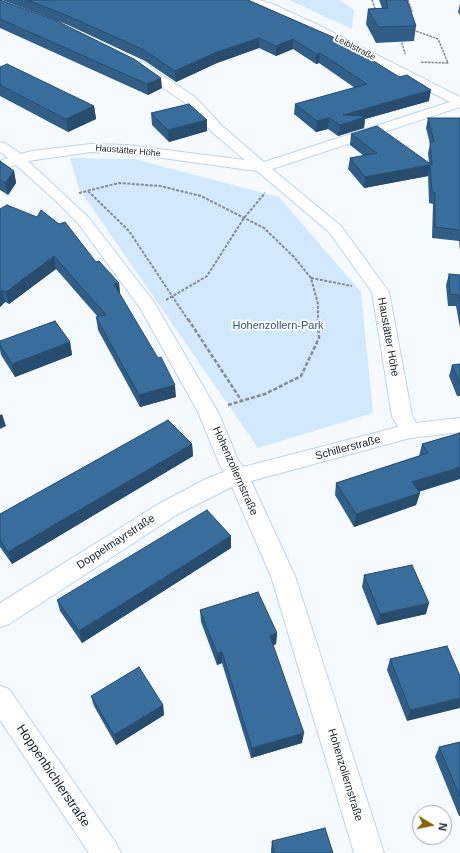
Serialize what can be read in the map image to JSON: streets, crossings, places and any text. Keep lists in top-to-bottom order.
{
  "streets": {
    "street": [
      "Leiblstraße",
      "Haustätter Höhe",
      "Schillerstraße",
      "Hohenzollernstraße",
      "Doppelmayrstraße",
      "Hoppenbichlerstraße"
    ]
  },
  "crossings": [
    ["Leiblstraße", "Haustätter Höhe"],
    ["Haustätter Höhe", "Schillerstraße"],
    ["Haustätter Höhe", "Hohenzollernstraße"],
    ["Schillerstraße", "Hohenzollernstraße"],
    ["Schillerstraße", "Doppelmayrstraße"],
    ["Hohenzollernstraße", "Doppelmayrstraße"]
  ],
  "parks": ["Hohenzollern-Park"],
  "north": "right"
}
